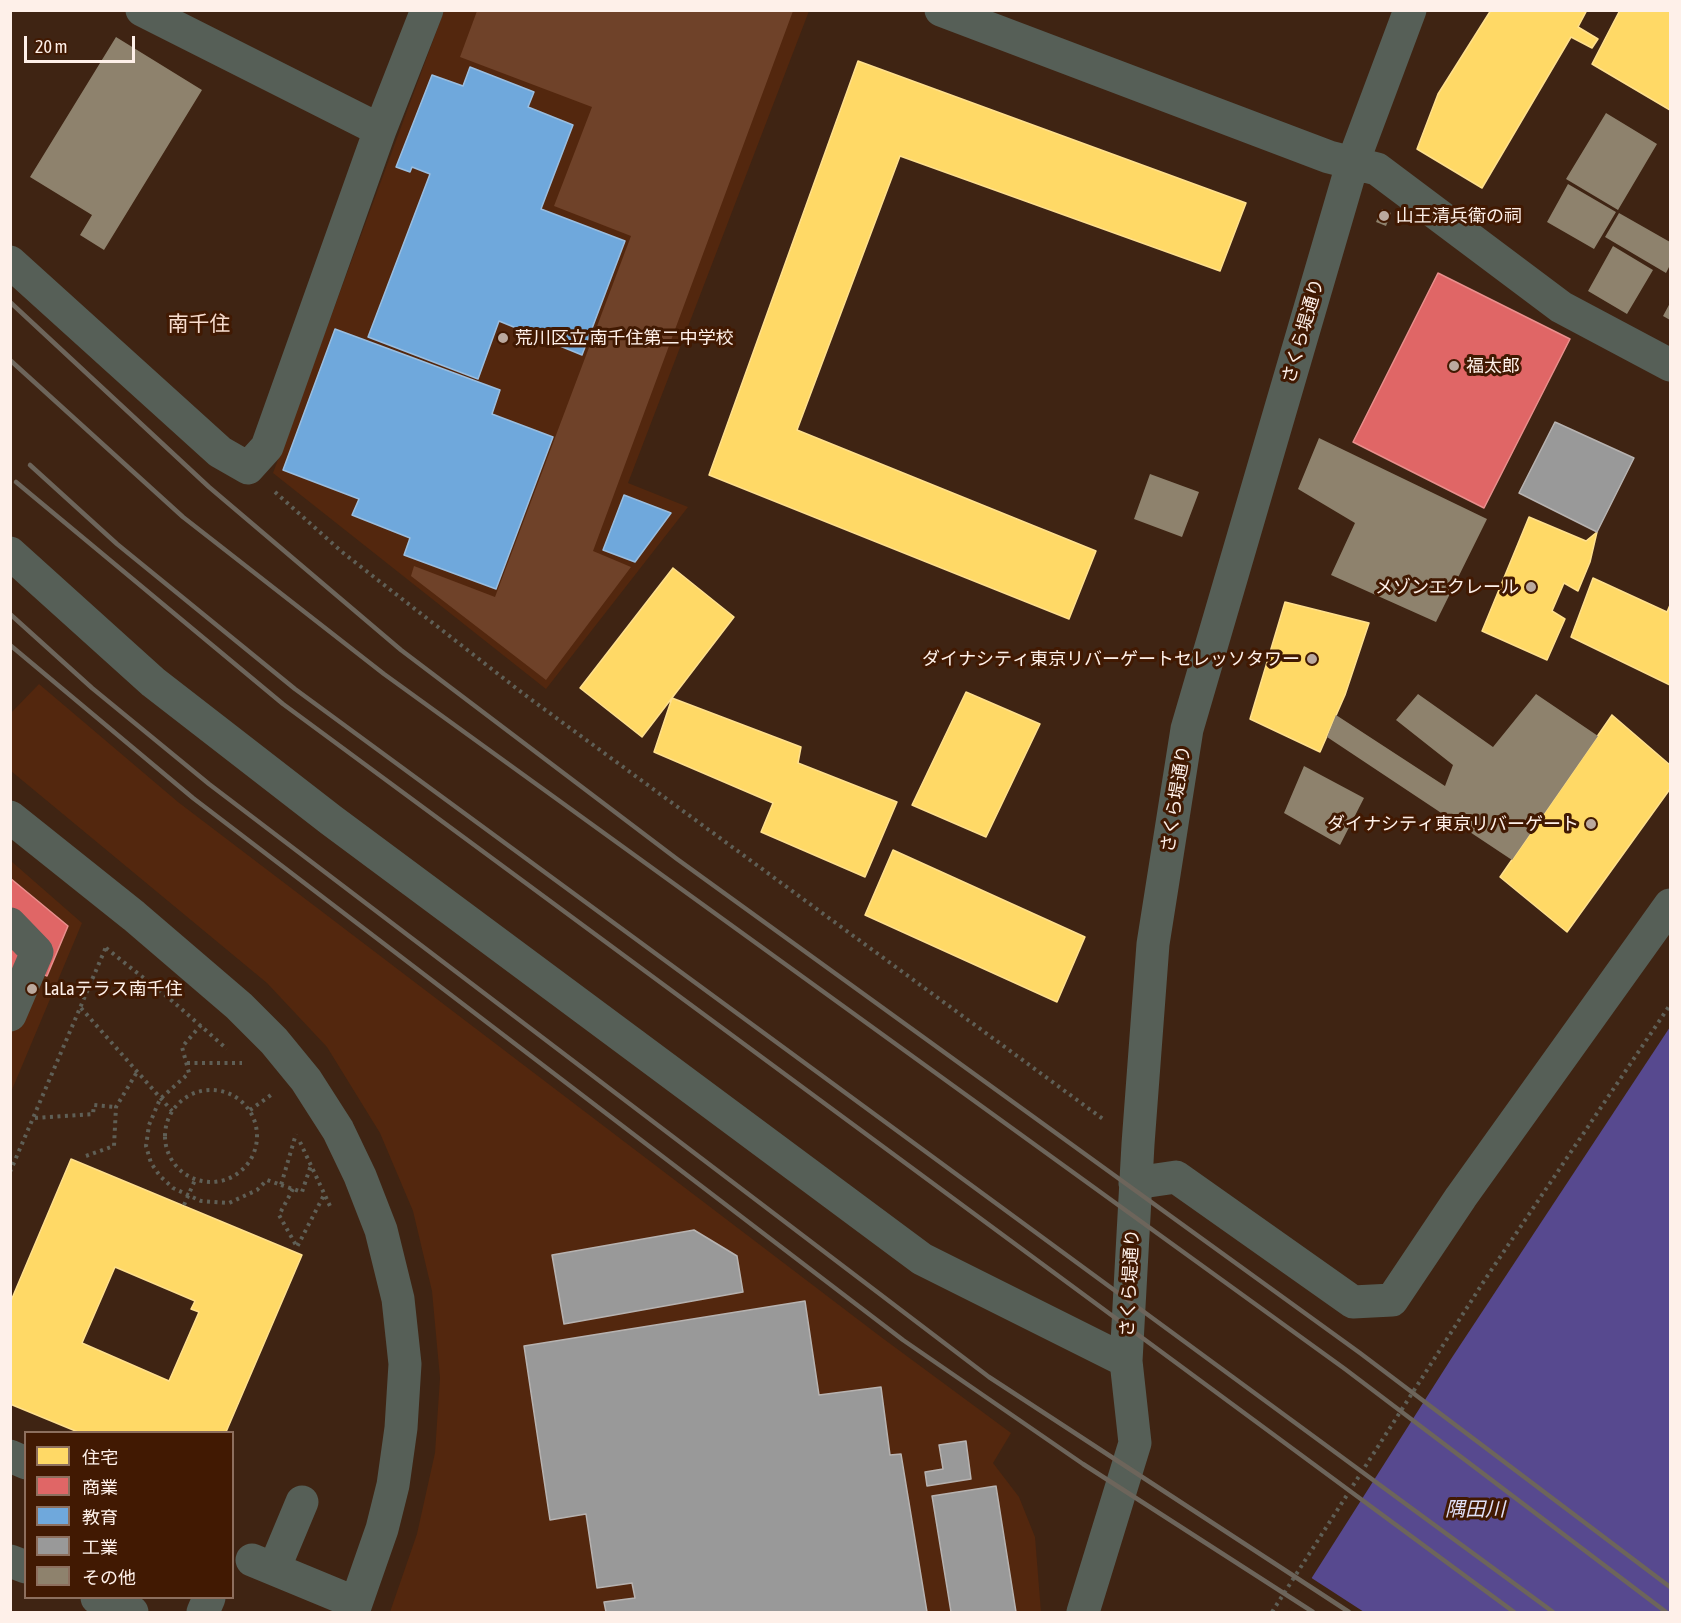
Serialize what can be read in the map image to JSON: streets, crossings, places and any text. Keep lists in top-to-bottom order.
{
  "streets": {
    "street": ["さくら堤通り"]
  },
  "districts": ["南千住"],
  "water": ["隅田川"],
  "places": [
    "山王清兵衛の祠",
    "荒川区立 南千住第二中学校",
    "福太郎",
    "メゾンエクレール",
    "ダイナシティ東京リバーゲートセレッソタワー",
    "ダイナシティ東京リバーゲート",
    "LaLaテラス南千住"
  ],
  "legend": [
    "住宅",
    "商業",
    "教育",
    "工業",
    "その他"
  ],
  "scale_bar": "20 m"
}
